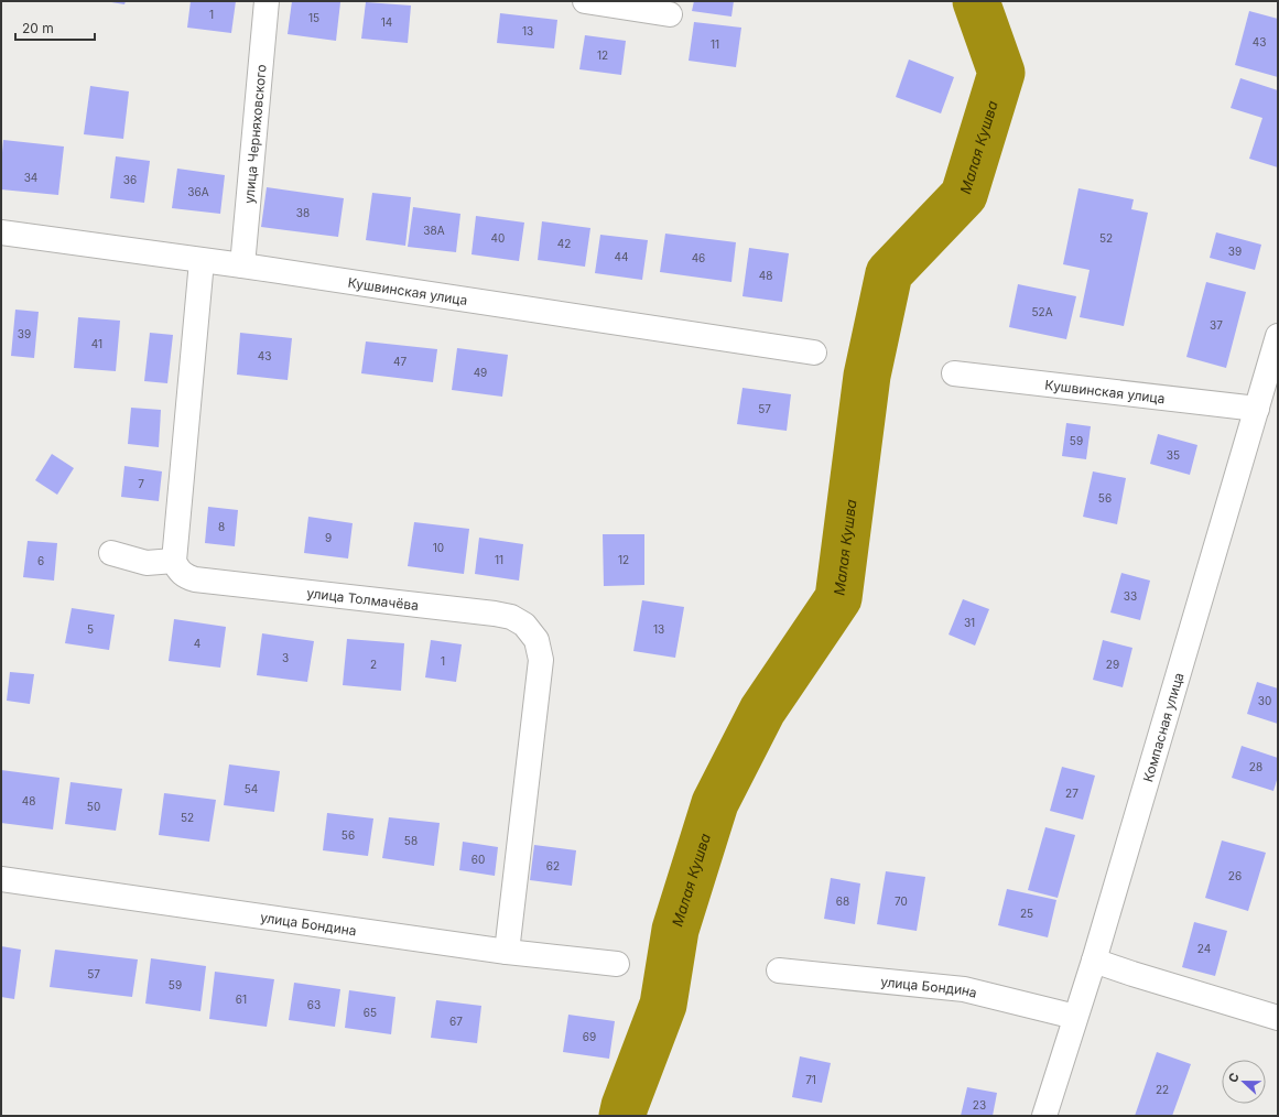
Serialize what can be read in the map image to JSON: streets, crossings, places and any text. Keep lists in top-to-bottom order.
{
  "streets": {
    "street": [
      "улица Черняховского",
      "Кушвинская улица",
      "улица Толмачёва",
      "Компасная улица",
      "улица Бондина"
    ]
  },
  "crossings": [
    ["улица Черняховского", "Кушвинская улица"],
    ["Кушвинская улица", "Компасная улица"],
    ["улица Толмачёва", "улица Бондина"],
    ["Компасная улица", "улица Бондина"]
  ],
  "water": ["Малая Кушва"],
  "house_numbers": [
    "1",
    "15",
    "14",
    "13",
    "43",
    "11",
    "12",
    "34",
    "36",
    "36А",
    "38",
    "38А",
    "40",
    "52",
    "42",
    "39",
    "44",
    "46",
    "48",
    "52А",
    "37",
    "39",
    "41",
    "43",
    "47",
    "49",
    "57",
    "59",
    "35",
    "7",
    "56",
    "8",
    "9",
    "10",
    "11",
    "12",
    "6",
    "33",
    "31",
    "5",
    "13",
    "4",
    "3",
    "1",
    "2",
    "29",
    "30",
    "28",
    "54",
    "27",
    "48",
    "50",
    "52",
    "56",
    "58",
    "60",
    "62",
    "26",
    "68",
    "70",
    "25",
    "24",
    "57",
    "59",
    "61",
    "63",
    "65",
    "67",
    "69",
    "71",
    "22",
    "23"
  ],
  "scale_bar": "20 m",
  "north": "left"
}
